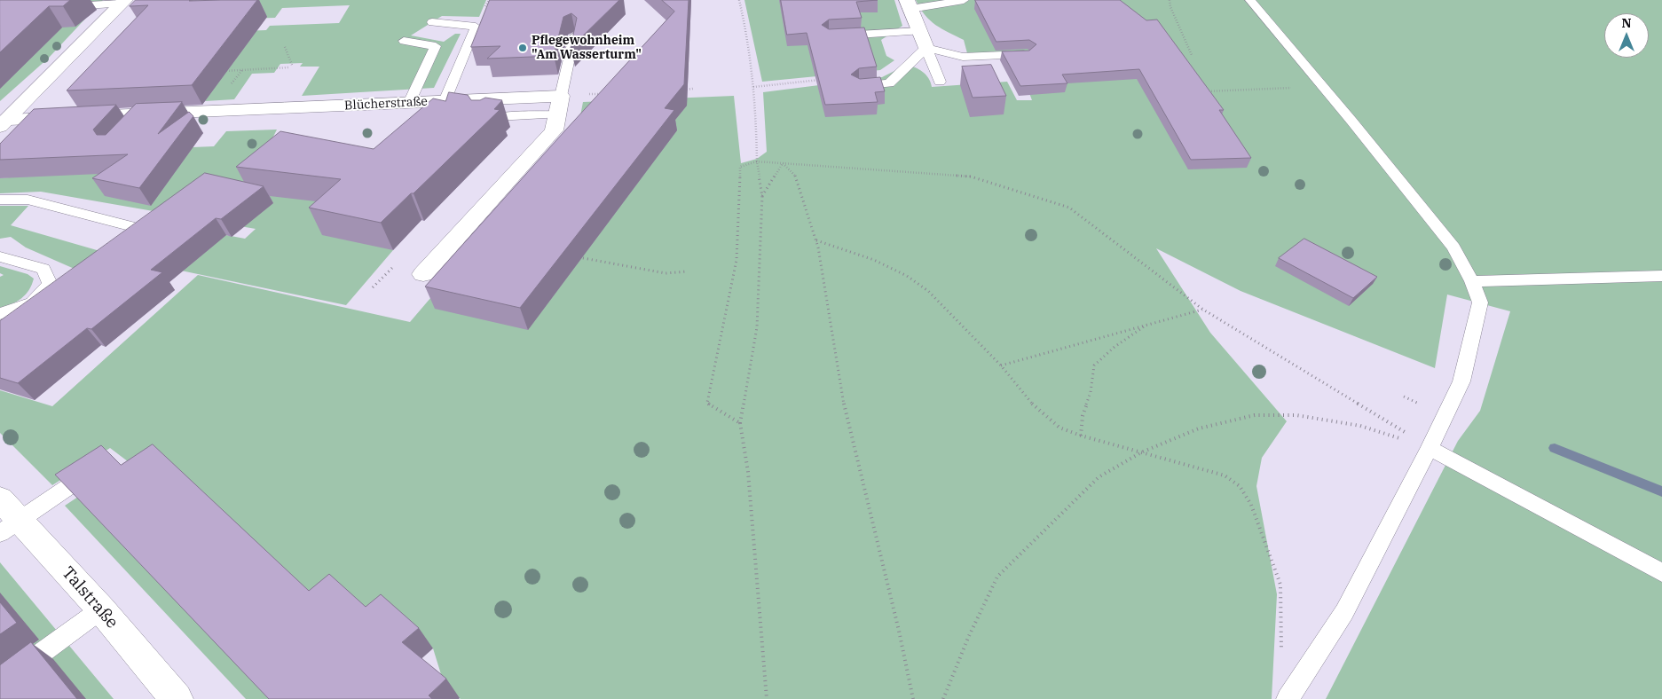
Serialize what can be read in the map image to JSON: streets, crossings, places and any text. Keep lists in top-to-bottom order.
{
  "streets": {
    "street": ["Blücherstraße", "Talstraße"]
  },
  "places": ["Pflegewohnheim \"Am Wasserturm\""],
  "north": "top"
}
